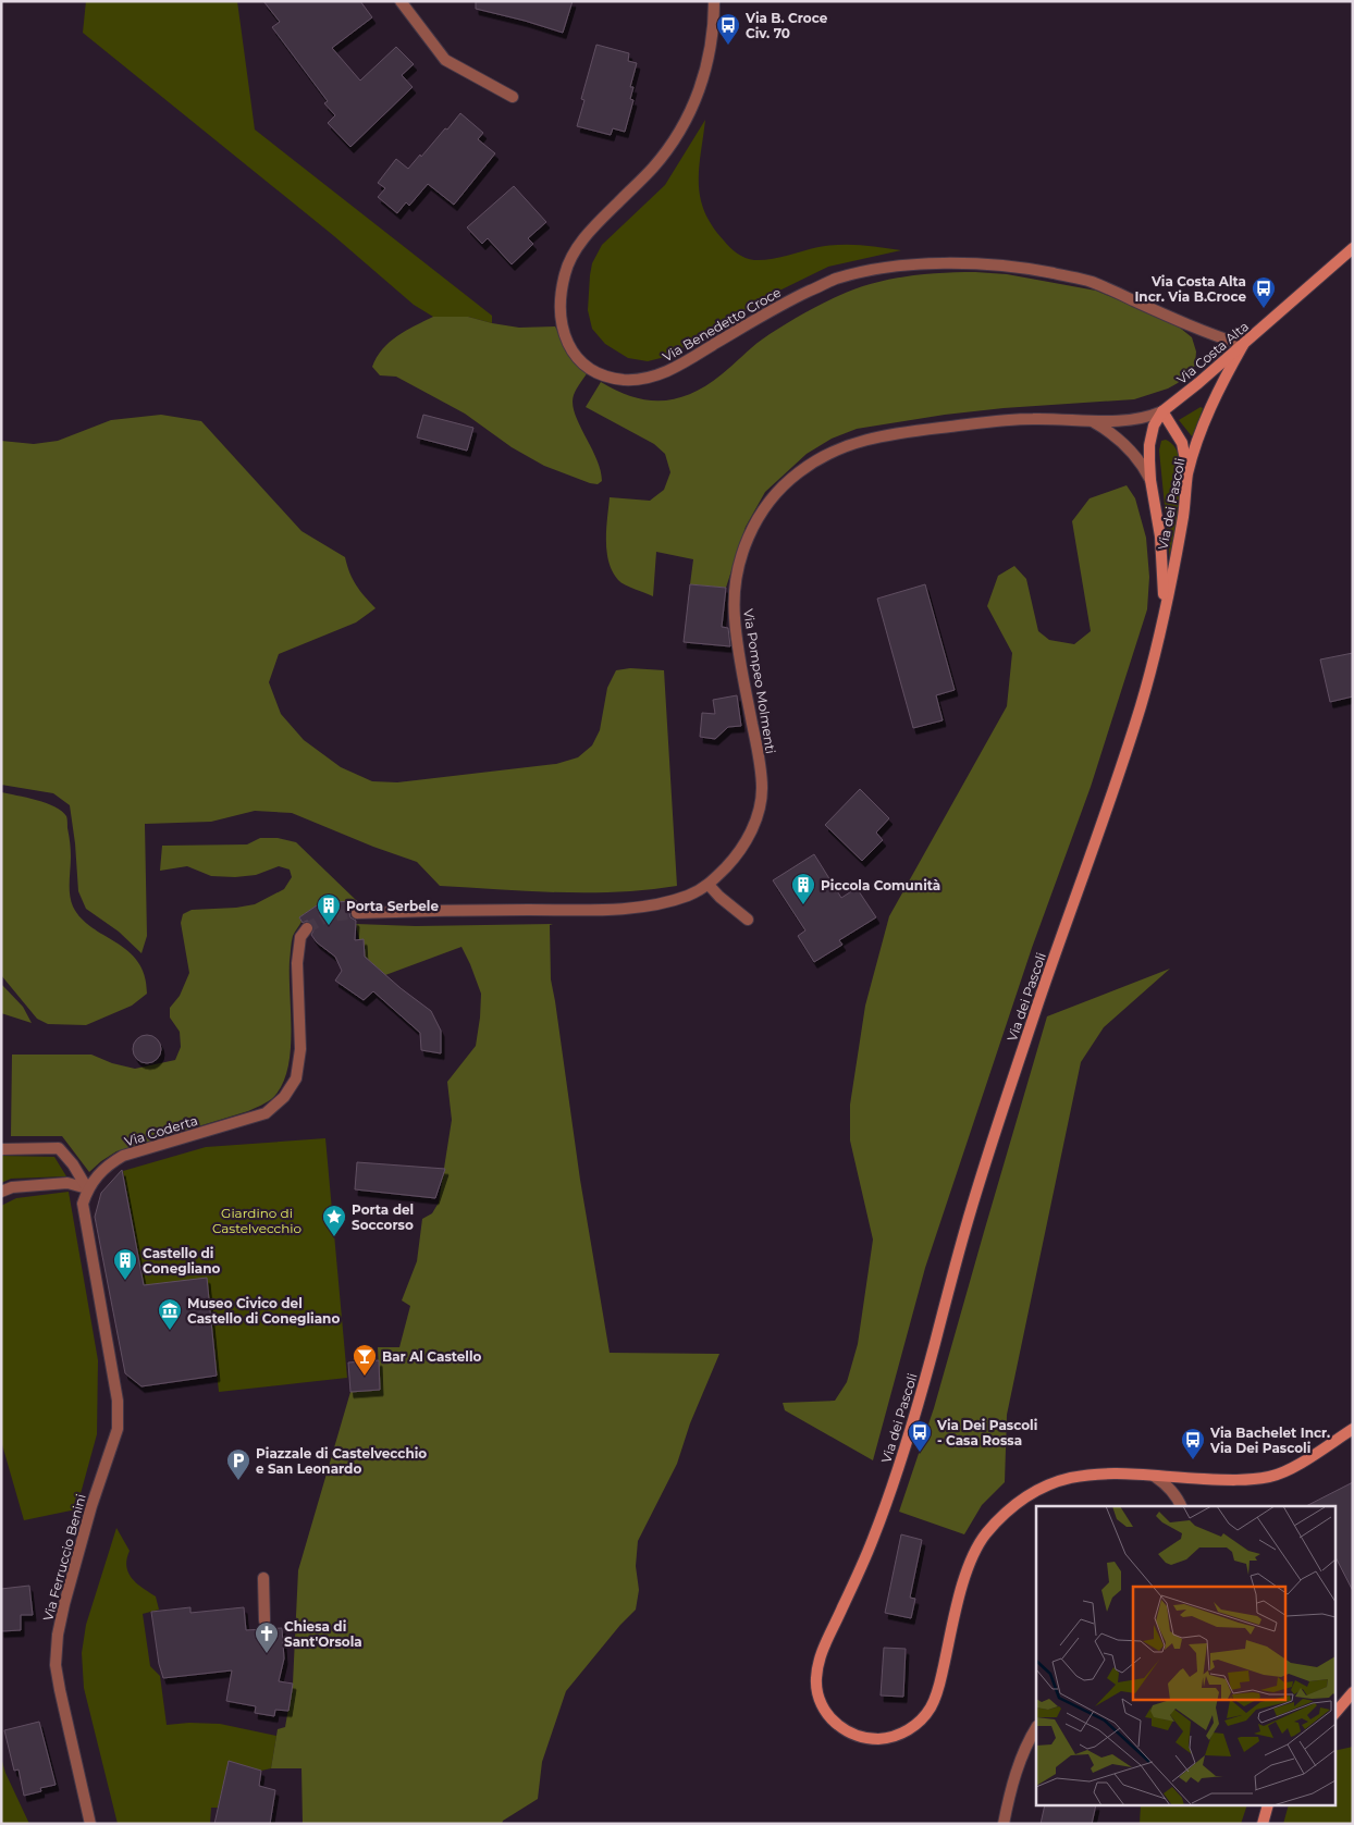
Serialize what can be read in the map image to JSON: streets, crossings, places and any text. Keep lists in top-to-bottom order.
{
  "streets": {
    "street": [
      "Via Benedetto Croce",
      "Via Costa Alta",
      "Via dei Pascoli",
      "Via Pompeo Molmenti",
      "Via Coderta",
      "Via Ferruccio Benini"
    ]
  },
  "crossings": [
    ["Via Benedetto Croce", "Via Costa Alta"],
    ["Via Benedetto Croce", "Via dei Pascoli"],
    ["Via Costa Alta", "Via dei Pascoli"],
    ["Via Costa Alta", "Via Pompeo Molmenti"],
    ["Via dei Pascoli", "Via Pompeo Molmenti"],
    ["Via Coderta", "Via Ferruccio Benini"]
  ],
  "parks": ["Giardino di Castelvecchio"],
  "places": {
    "bus stop": [
      "Via B. Croce Civ. 70",
      "Via Costa Alta Incr. Via B.Croce",
      "Via Dei Pascoli - Casa Rossa",
      "Via Bachelet Incr. Via Dei Pascoli"
    ],
    "building": ["Piccola Comunità", "Porta Serbele", "Castello di Conegliano"],
    "place": ["Porta del Soccorso"],
    "museum": ["Museo Civico del Castello di Conegliano"],
    "bar": ["Bar Al Castello"],
    "parking": ["Piazzale di Castelvecchio e San Leonardo"],
    "church": ["Chiesa di Sant'Orsola"]
  }
}
